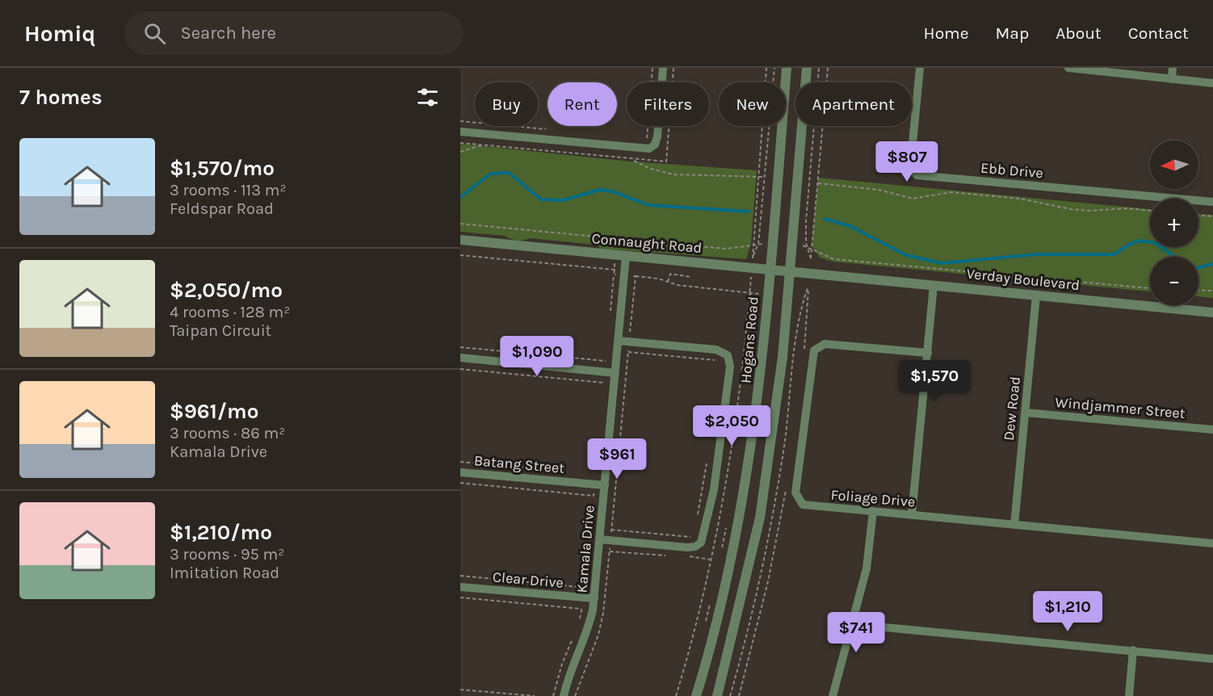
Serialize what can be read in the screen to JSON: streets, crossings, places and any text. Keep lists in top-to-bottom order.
{
  "streets": {
    "street": [
      "Ebb Drive",
      "Connaught Road",
      "Verday Boulevard",
      "Hogans Road",
      "Windjammer Street",
      "Dew Road",
      "Batang Street",
      "Foliage Drive",
      "Kamala Drive",
      "Clear Drive"
    ]
  },
  "crossings": [
    ["Connaught Road", "Verday Boulevard"],
    ["Connaught Road", "Hogans Road"],
    ["Connaught Road", "Kamala Drive"],
    ["Verday Boulevard", "Dew Road"],
    ["Windjammer Street", "Dew Road"],
    ["Dew Road", "Foliage Drive"],
    ["Batang Street", "Kamala Drive"],
    ["Kamala Drive", "Clear Drive"]
  ],
  "north": "left",
  "page": {
    "header": "Homiq",
    "search": "Search here",
    "nav": [
      "Home",
      "Map",
      "About",
      "Contact"
    ],
    "heading": "7 homes",
    "chip": [
      "Buy",
      "Rent",
      "Filters",
      "New",
      "Apartment"
    ],
    "list": [
      {
        "name": "$1,570/mo",
        "note": "3 rooms · 113 m² · Feldspar Road"
      },
      {
        "name": "$2,050/mo",
        "note": "4 rooms · 128 m² · Taipan Circuit"
      },
      {
        "name": "$961/mo",
        "note": "3 rooms · 86 m² · Kamala Drive"
      },
      {
        "name": "$1,210/mo",
        "note": "3 rooms · 95 m² · Imitation Road"
      }
    ],
    "map_buttons": ["+", "−"],
    "price": [
      "$807",
      "$1,090",
      "$1,570",
      "$2,050",
      "$961",
      "$1,210",
      "$741"
    ]
  }
}
